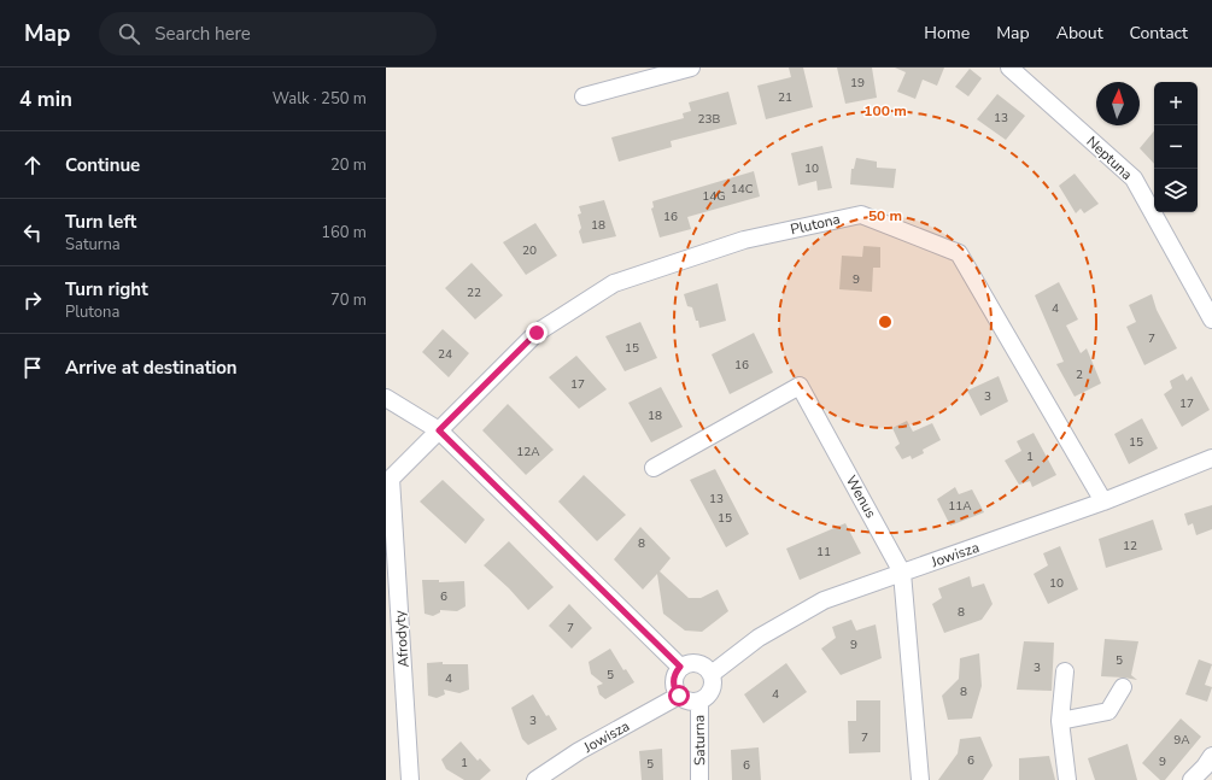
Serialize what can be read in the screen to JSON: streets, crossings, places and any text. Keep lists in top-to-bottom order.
{
  "streets": {
    "street": [
      "Neptuna",
      "Plutona",
      "Wenus",
      "Jowisza",
      "Afrodyty",
      "Saturna"
    ]
  },
  "crossings": [
    ["Plutona", "Jowisza"],
    ["Plutona", "Afrodyty"],
    ["Wenus", "Jowisza"],
    ["Jowisza", "Saturna"]
  ],
  "house_numbers": [
    "19",
    "21",
    "13",
    "23B",
    "10",
    "14C",
    "14G",
    "16",
    "18",
    "20",
    "9",
    "22",
    "4",
    "7",
    "15",
    "24",
    "16",
    "2",
    "17",
    "3",
    "17",
    "18",
    "15",
    "12A",
    "1",
    "13",
    "11A",
    "15",
    "8",
    "12",
    "11",
    "10",
    "6",
    "8",
    "7",
    "9",
    "5",
    "3",
    "5",
    "4",
    "8",
    "4",
    "3",
    "7",
    "9A",
    "6",
    "9",
    "1",
    "5",
    "6"
  ],
  "north": "top",
  "page": {
    "header": "Map",
    "search": "Search here",
    "nav": [
      "Home",
      "Map",
      "About",
      "Contact"
    ],
    "heading": ["4 min", "Walk · 250 m"],
    "map_buttons": ["+", "−"],
    "list": [
      ["Continue", "20 m"],
      ["Turn left", "Saturna", "160 m"],
      ["Turn right", "Plutona", "70 m"],
      "Arrive at destination"
    ]
  },
  "rings": ["100 m", "50 m"]
}
